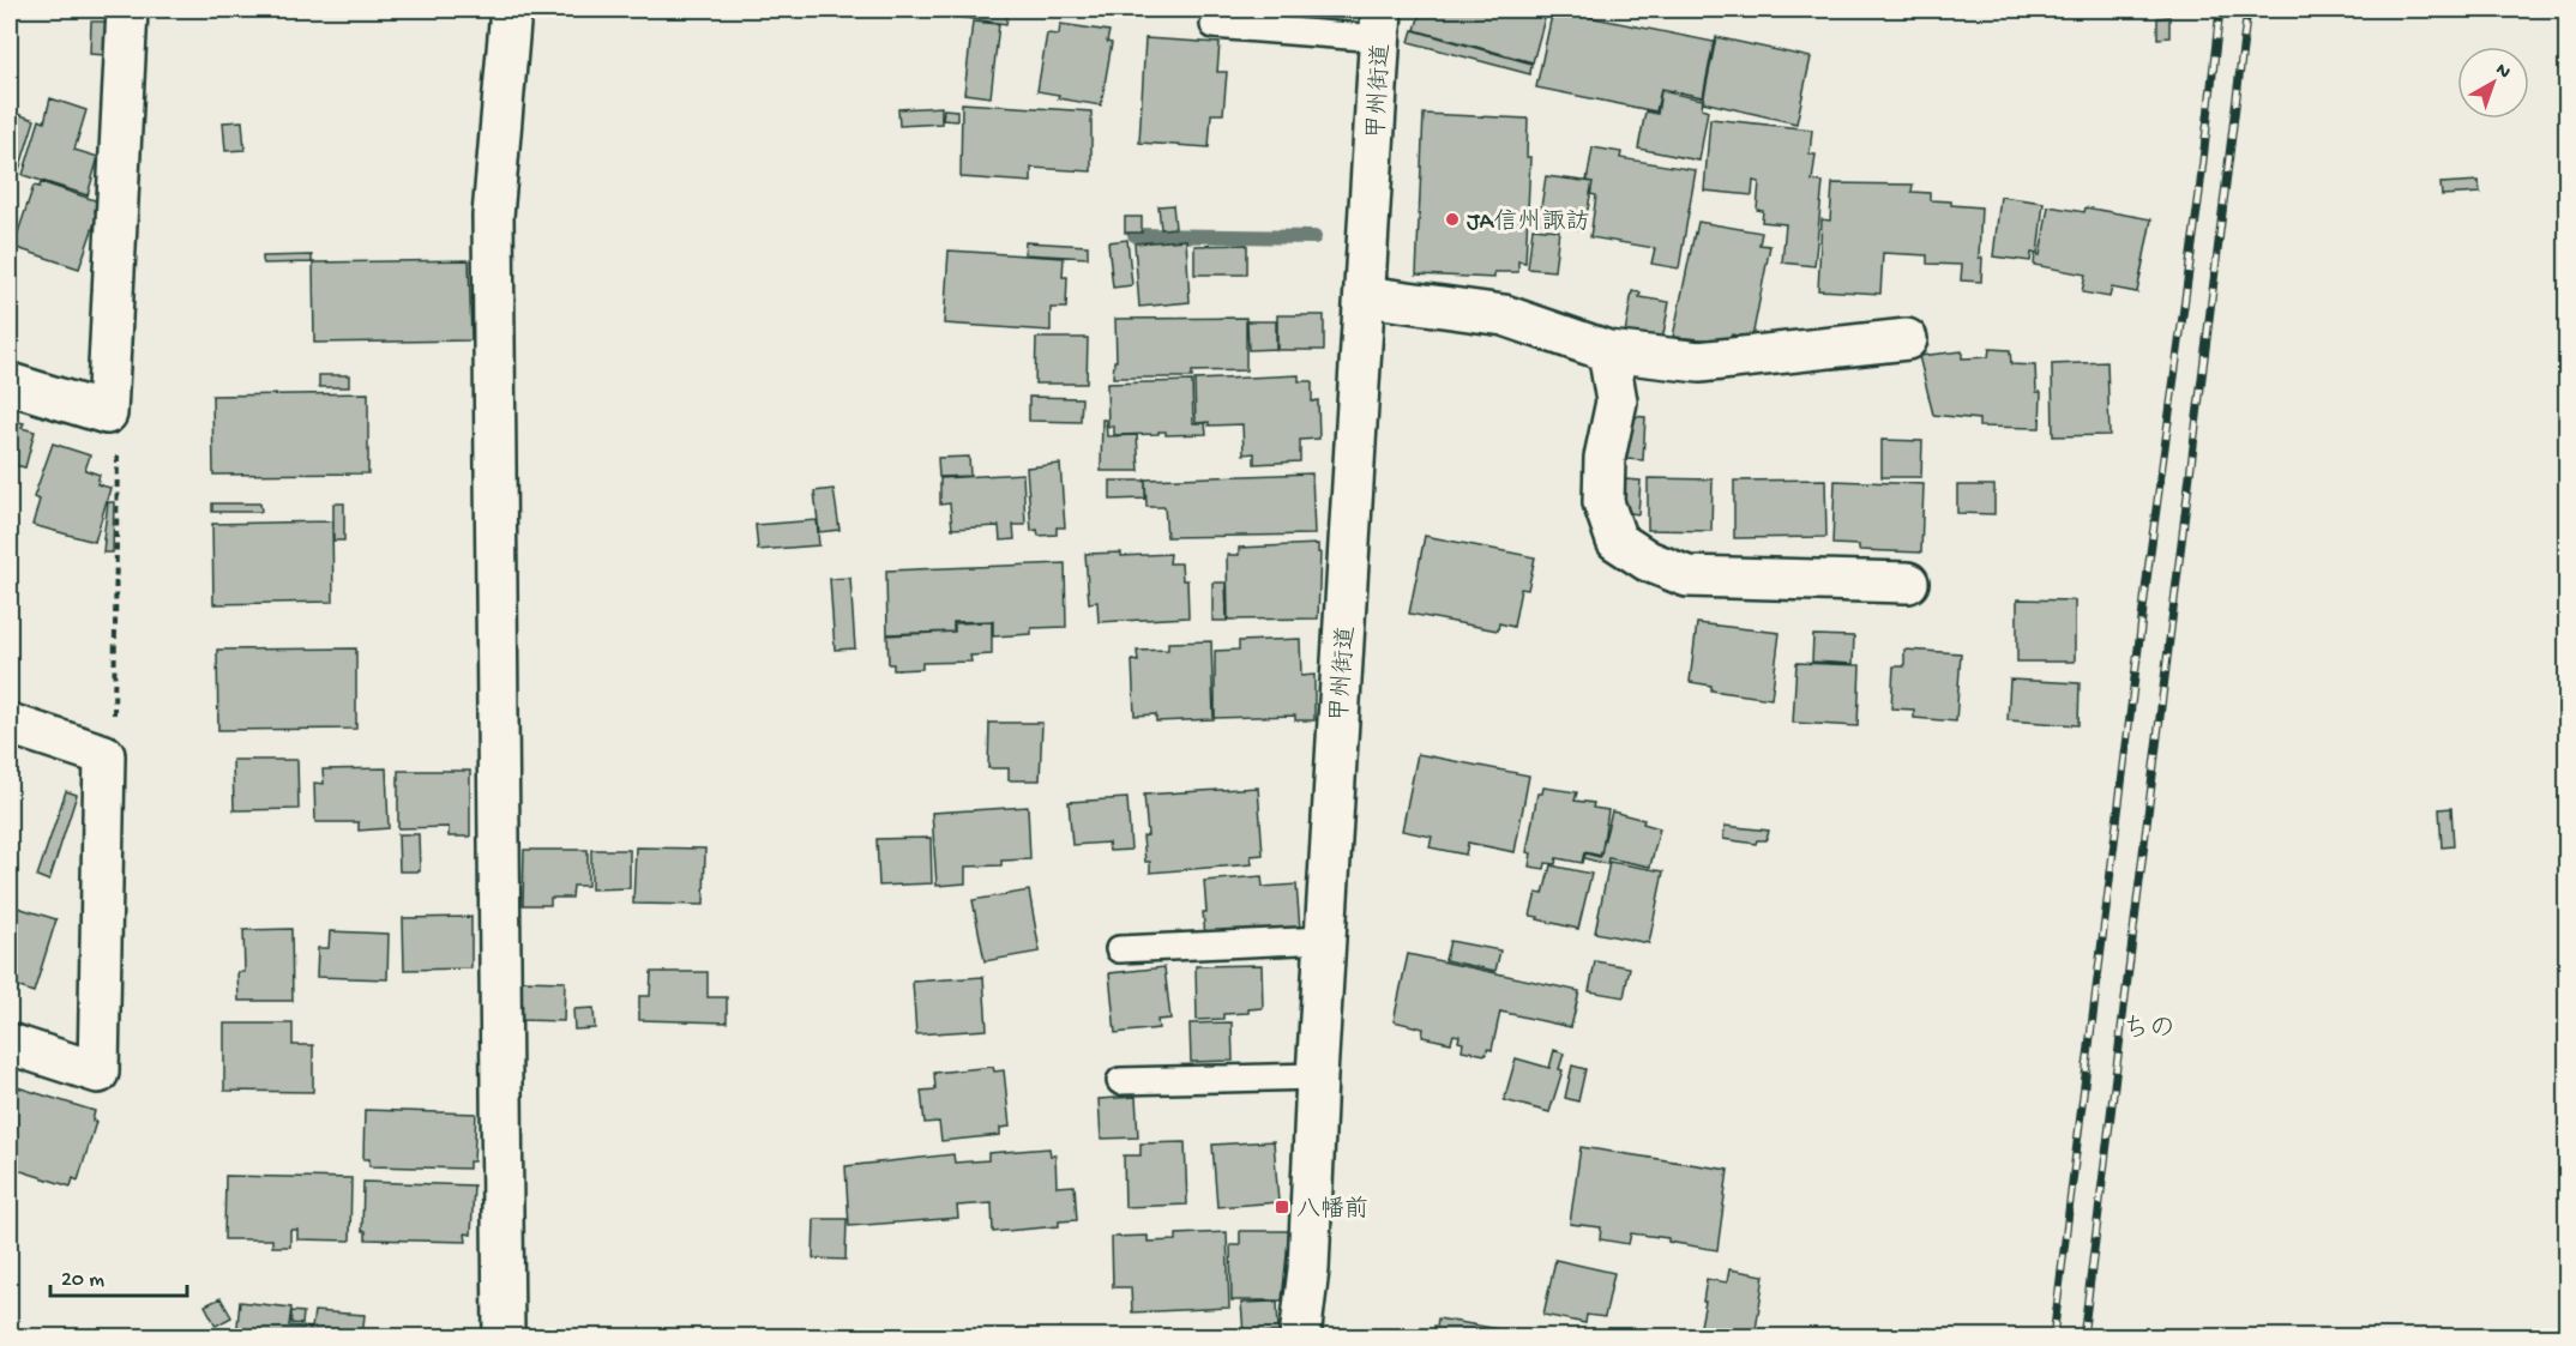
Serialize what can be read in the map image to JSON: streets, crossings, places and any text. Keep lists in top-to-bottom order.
{
  "streets": {
    "main road": ["甲州街道"]
  },
  "districts": ["ちの"],
  "places": {
    "other": ["JA信州諏訪"],
    "transit": ["八幡前"]
  },
  "scale_bar": "20 m",
  "north": "top right"
}
